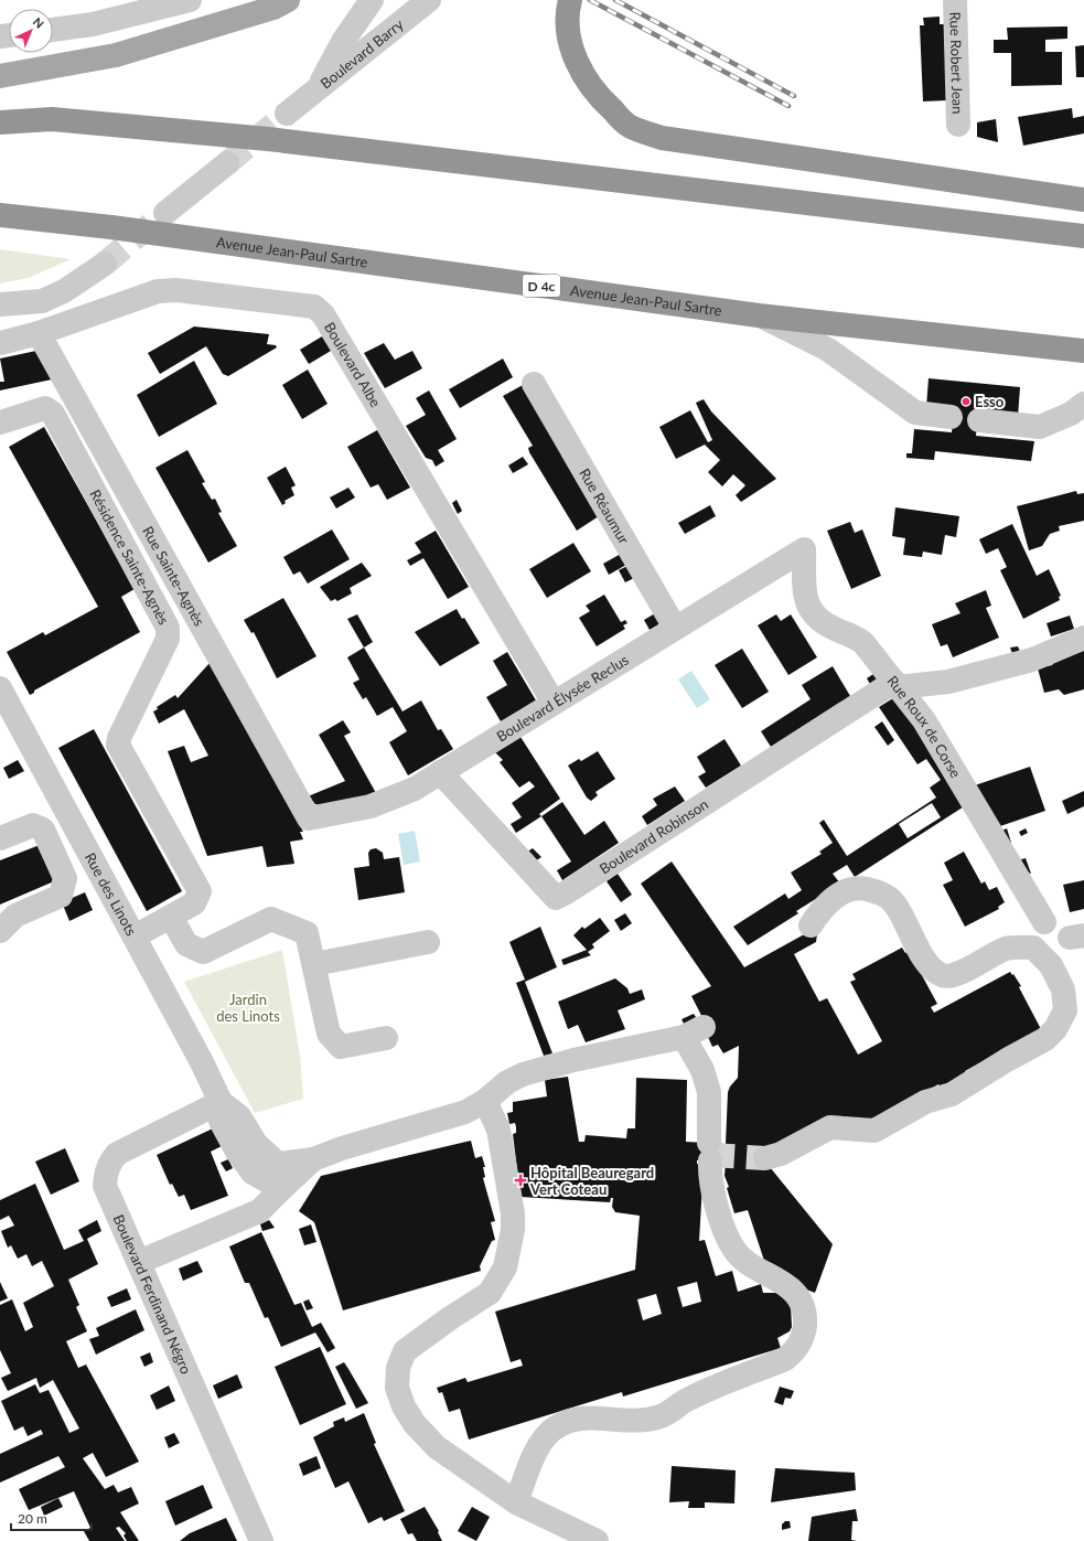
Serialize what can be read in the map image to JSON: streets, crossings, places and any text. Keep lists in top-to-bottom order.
{
  "streets": {
    "highway": ["Avenue Jean-Paul Sartre", "D 4c"],
    "street": [
      "Boulevard Barry",
      "Rue Robert Jean",
      "Boulevard Albe",
      "Rue Réaumur",
      "Résidence Sainte-Agnès",
      "Rue Sainte-Agnès",
      "Boulevard Élysée Reclus",
      "Rue Roux de Corse",
      "Boulevard Robinson",
      "Rue des Linots",
      "Boulevard Ferdinand Négro"
    ]
  },
  "crossings": [
    ["Boulevard Albe", "Rue Sainte-Agnès"],
    ["Boulevard Albe", "Boulevard Élysée Reclus"],
    ["Rue Réaumur", "Boulevard Élysée Reclus"],
    ["Résidence Sainte-Agnès", "Rue des Linots"],
    ["Rue Sainte-Agnès", "Boulevard Élysée Reclus"],
    ["Boulevard Élysée Reclus", "Rue Roux de Corse"],
    ["Boulevard Élysée Reclus", "Boulevard Robinson"],
    ["Rue Roux de Corse", "Boulevard Robinson"],
    ["Rue des Linots", "Boulevard Ferdinand Négro"]
  ],
  "parks": ["Jardin des Linots"],
  "places": {
    "other": ["Esso"],
    "health": ["Hôpital Beauregard Vert Coteau"]
  },
  "scale_bar": "20 m",
  "north": "top right"
}
